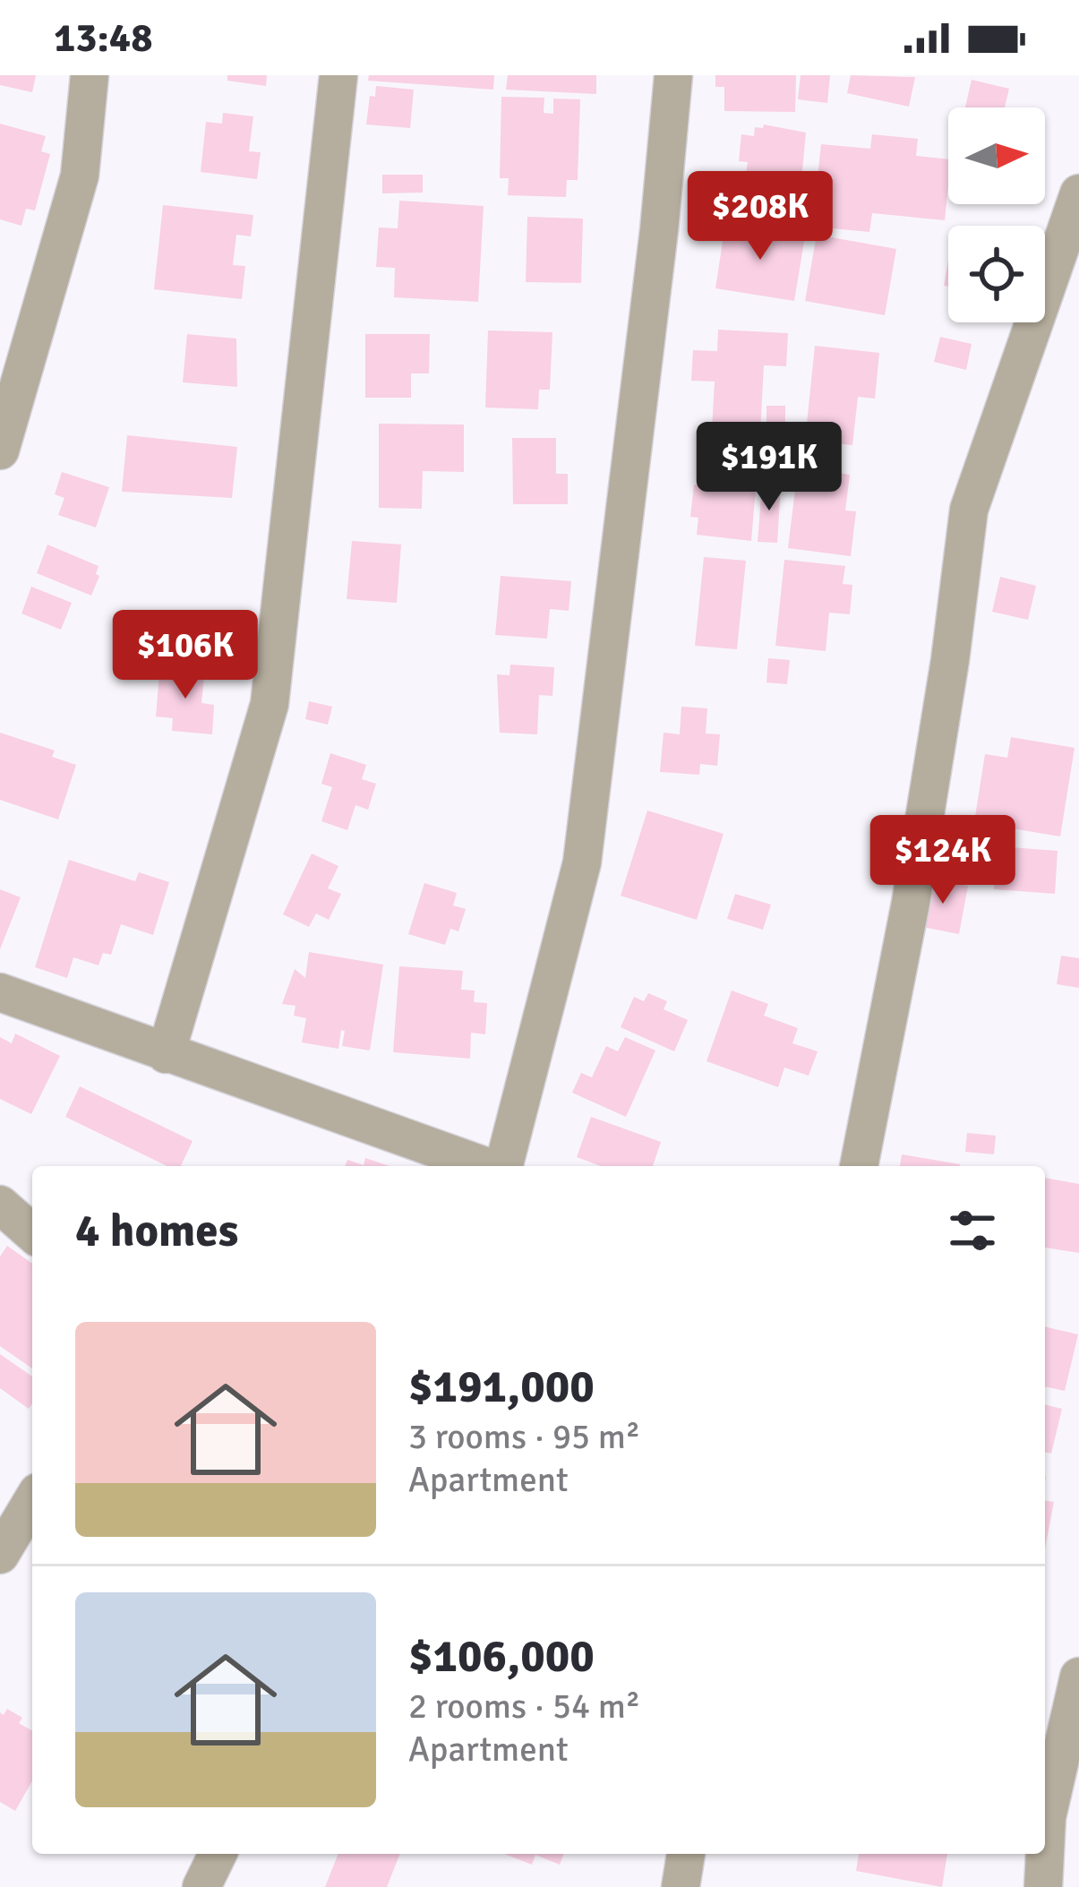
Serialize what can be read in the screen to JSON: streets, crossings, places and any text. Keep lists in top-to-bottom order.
{
  "north": "right",
  "page": {
    "status": "13:48",
    "price": [
      "$208K",
      "$191K",
      "$106K",
      "$124K"
    ],
    "heading": "4 homes",
    "list": [
      {
        "name": "$191,000",
        "note": "3 rooms · 95 m² · Apartment"
      },
      {
        "name": "$106,000",
        "note": "2 rooms · 54 m² · Apartment"
      }
    ]
  }
}
